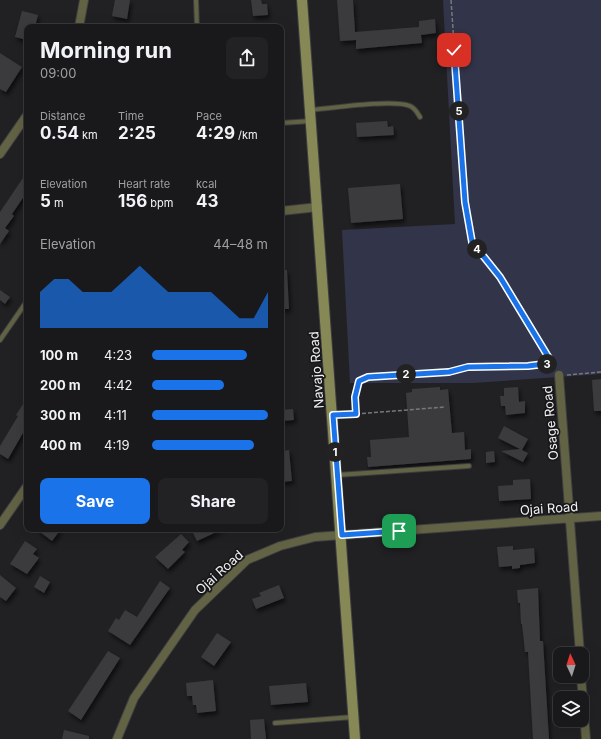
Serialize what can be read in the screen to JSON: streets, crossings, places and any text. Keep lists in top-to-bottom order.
{
  "streets": {
    "main road": ["Navajo Road"],
    "street": ["Osage Road", "Ojai Road"]
  },
  "crossings": [
    ["Navajo Road", "Ojai Road"],
    ["Osage Road", "Ojai Road"]
  ],
  "north": "top",
  "page": {
    "heading": ["Morning run", "09:00"],
    "stats": [
      ["Distance", "0.54 km"],
      ["Time", "2:25"],
      ["Pace", "4:29 /km"],
      ["Elevation", "5 m"],
      ["Heart rate", "156 bpm"],
      ["kcal", "43"]
    ],
    "pins": [
      "5",
      "4",
      "3",
      "2",
      "1"
    ],
    "chart": ["Elevation", "44–48 m"],
    "list": [
      {
        "name": "100 m",
        "note": "4:23"
      },
      {
        "name": "200 m",
        "note": "4:42"
      },
      {
        "name": "300 m",
        "note": "4:11"
      },
      {
        "name": "400 m",
        "note": "4:19"
      }
    ],
    "buttons": ["Save", "Share"]
  }
}
